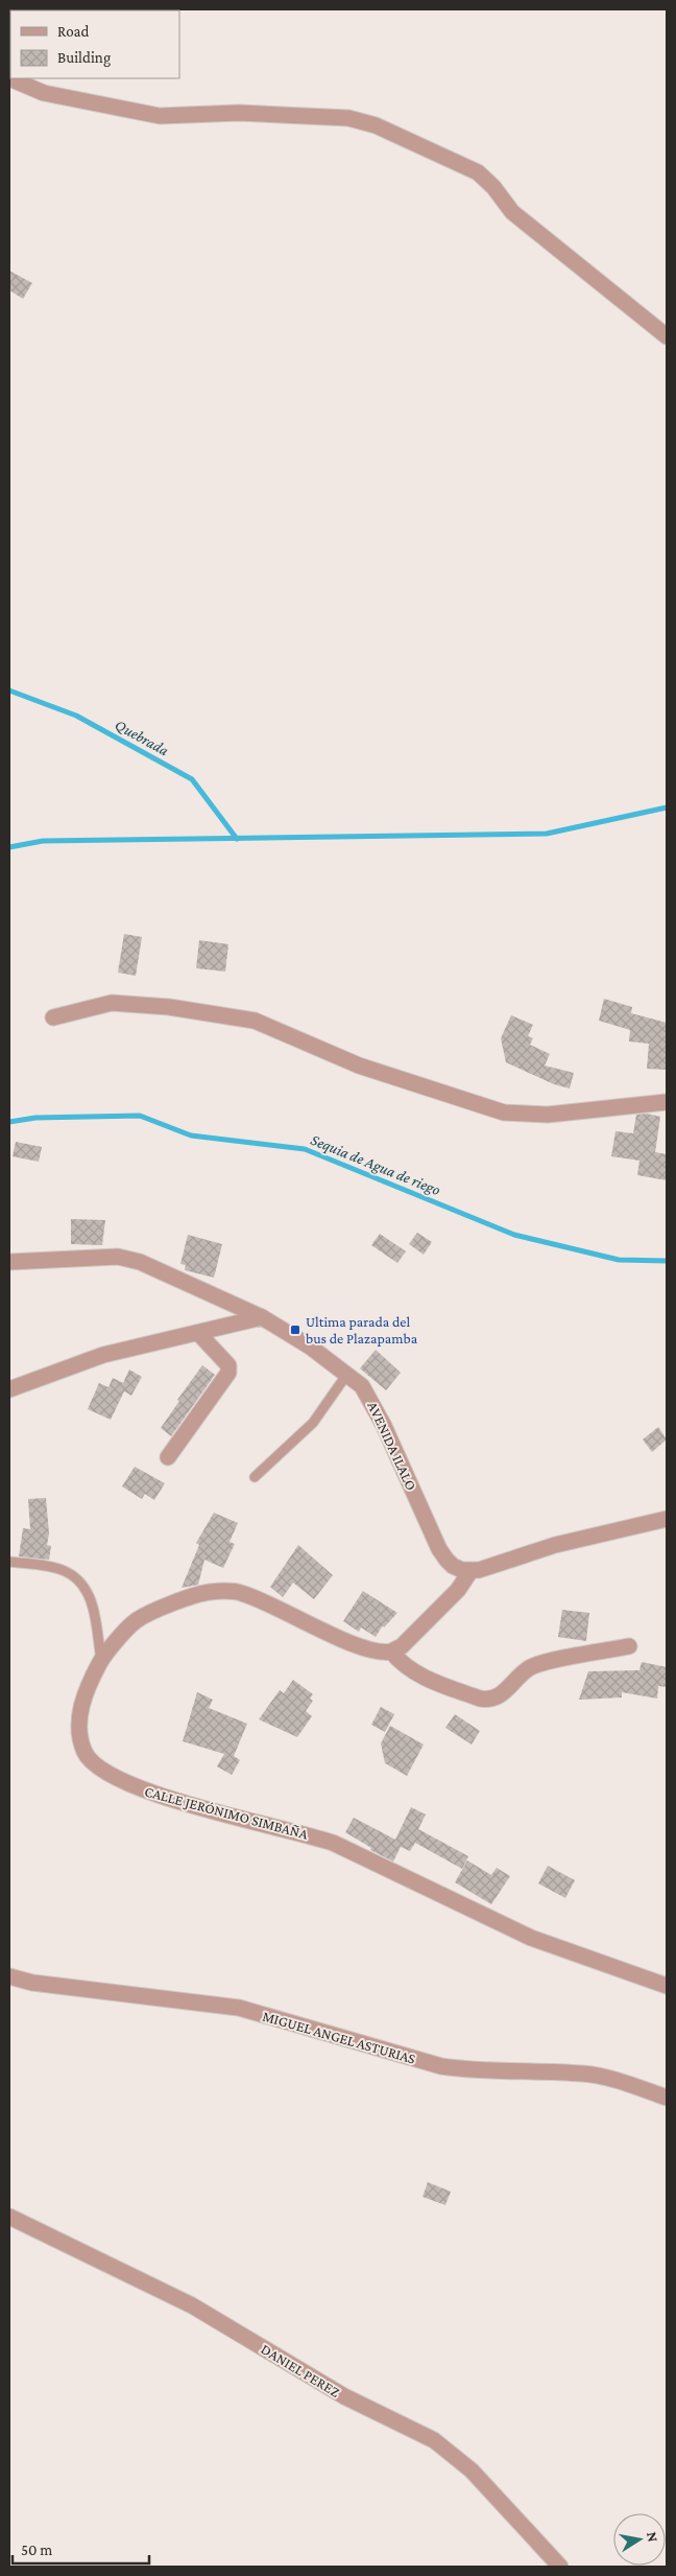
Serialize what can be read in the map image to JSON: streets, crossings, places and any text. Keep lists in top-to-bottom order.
{
  "streets": {
    "street": [
      "AVENIDA ILALO",
      "CALLE JERÓNIMO SIMBAÑA",
      "MIGUEL ANGEL ASTURIAS",
      "DANIEL PEREZ"
    ]
  },
  "water": ["Quebrada", "Sequia de Agua de riego"],
  "places": {
    "transit": ["Ultima parada del bus de Plazapamba"]
  },
  "legend": ["Road", "Building"],
  "scale_bar": "50 m",
  "north": "right"
}
